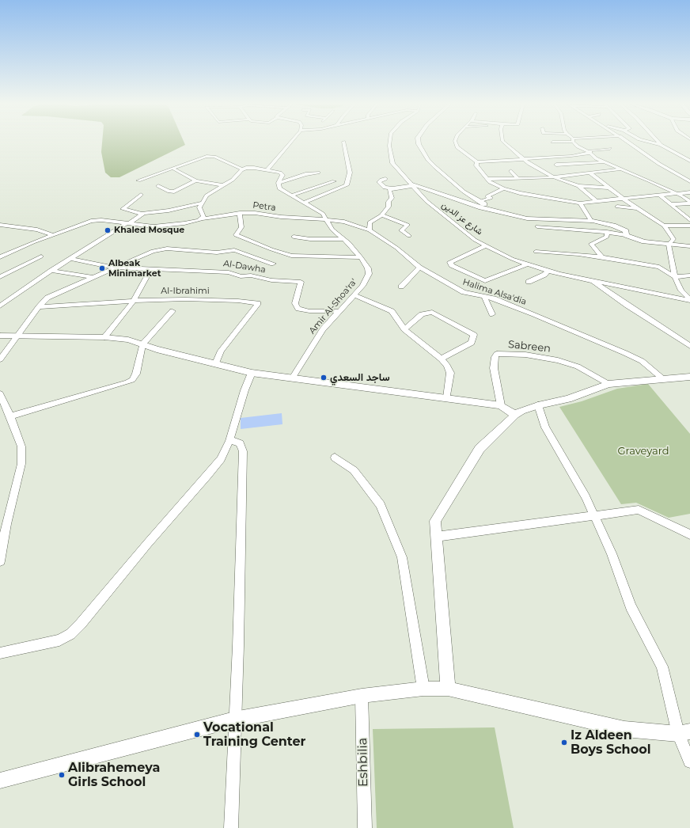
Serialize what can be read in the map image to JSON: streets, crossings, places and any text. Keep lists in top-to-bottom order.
{
  "streets": {
    "street": [
      "Petra",
      "شارع عز الدين",
      "Al-Dawha",
      "Al-Ibrahimi",
      "Halima Alsa'dia",
      "Amir Al-Shoa'ra'",
      "Sabreen",
      "Eshbilia"
    ]
  },
  "crossings": [
    ["Petra", "Halima Alsa'dia"],
    ["Petra", "Amir Al-Shoa'ra'"],
    ["Al-Dawha", "Amir Al-Shoa'ra'"],
    ["Halima Alsa'dia", "Amir Al-Shoa'ra'"]
  ],
  "parks": ["Graveyard"],
  "places": [
    "Khaled Mosque",
    "Albeak Minimarket",
    "ساجد السعدي",
    "Vocational Training Center",
    "Iz Aldeen Boys School",
    "Alibrahemeya Girls School"
  ]
}
